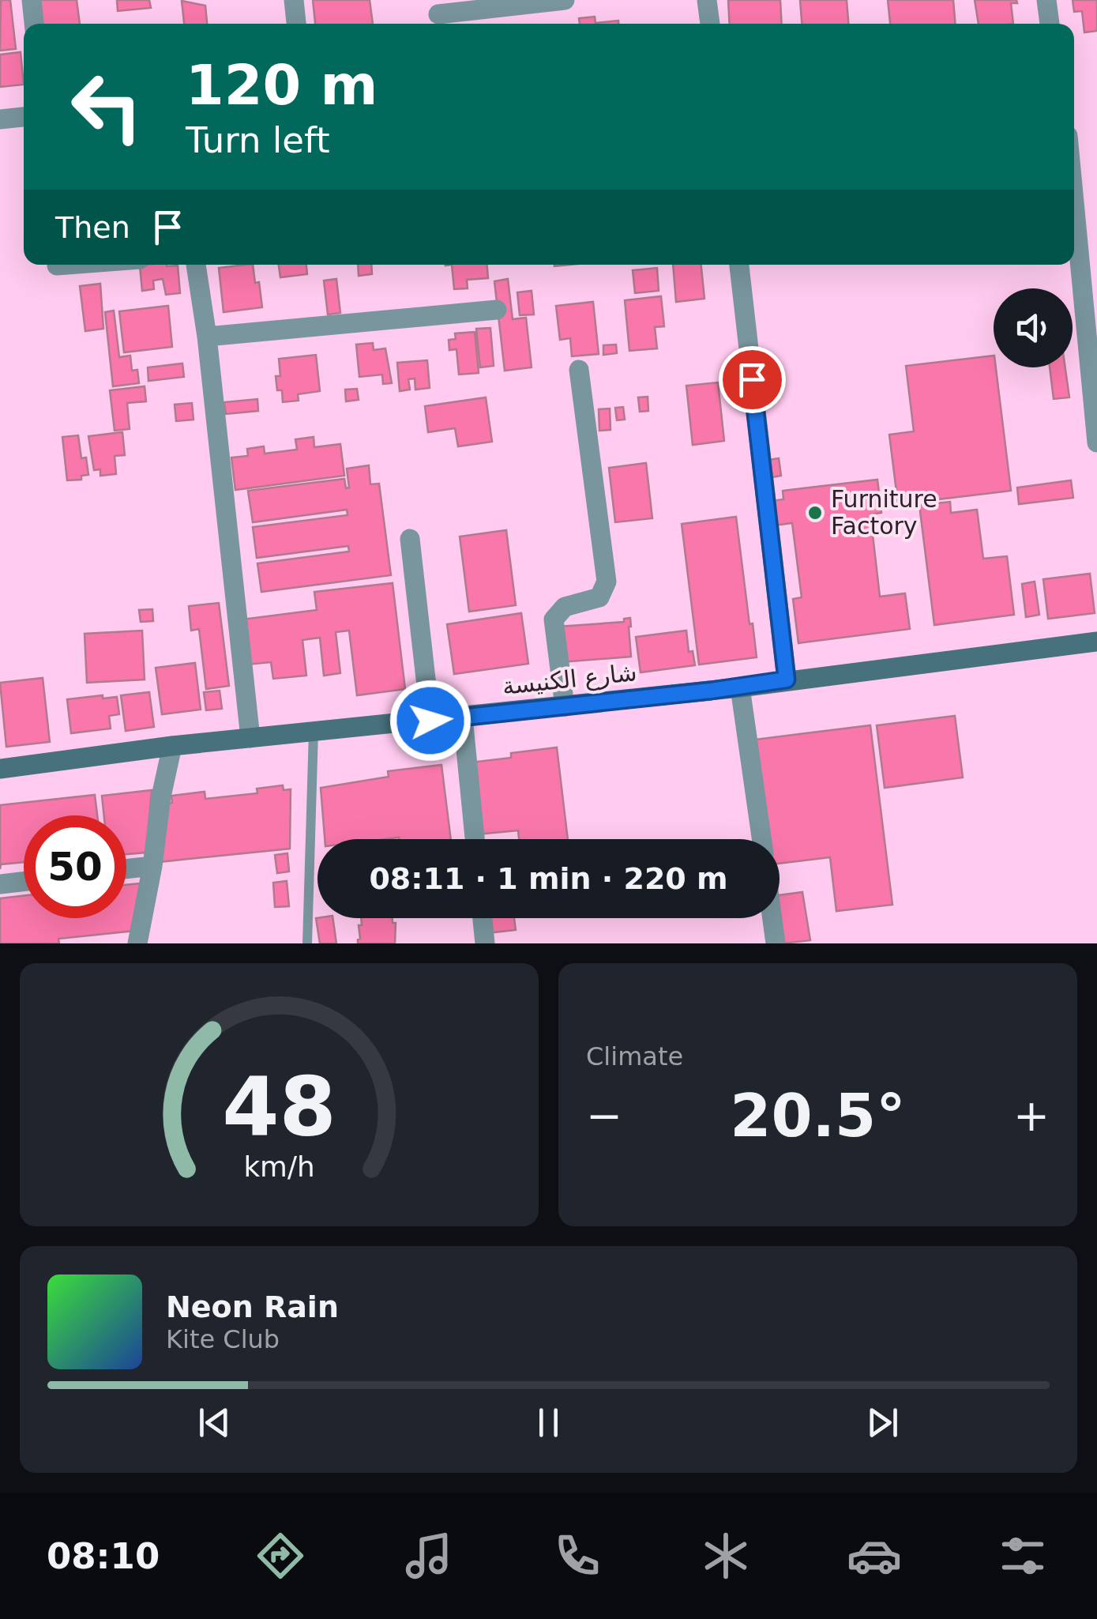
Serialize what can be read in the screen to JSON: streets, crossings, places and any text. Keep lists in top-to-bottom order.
{
  "streets": {
    "main road": ["شارع الكنيسة"]
  },
  "places": ["Furniture Factory"],
  "page": {
    "turn": ["120 m", "Turn left"],
    "then": "Then",
    "limit": "50",
    "trip": "08:11 · 1 min · 220 m",
    "tile": "Climate",
    "heat": ["−", "20.5°", "+"],
    "song": ["Neon Rain", "Kite Club"],
    "tabs": "08:10",
    "gauge": ["48", "km/h"]
  }
}
